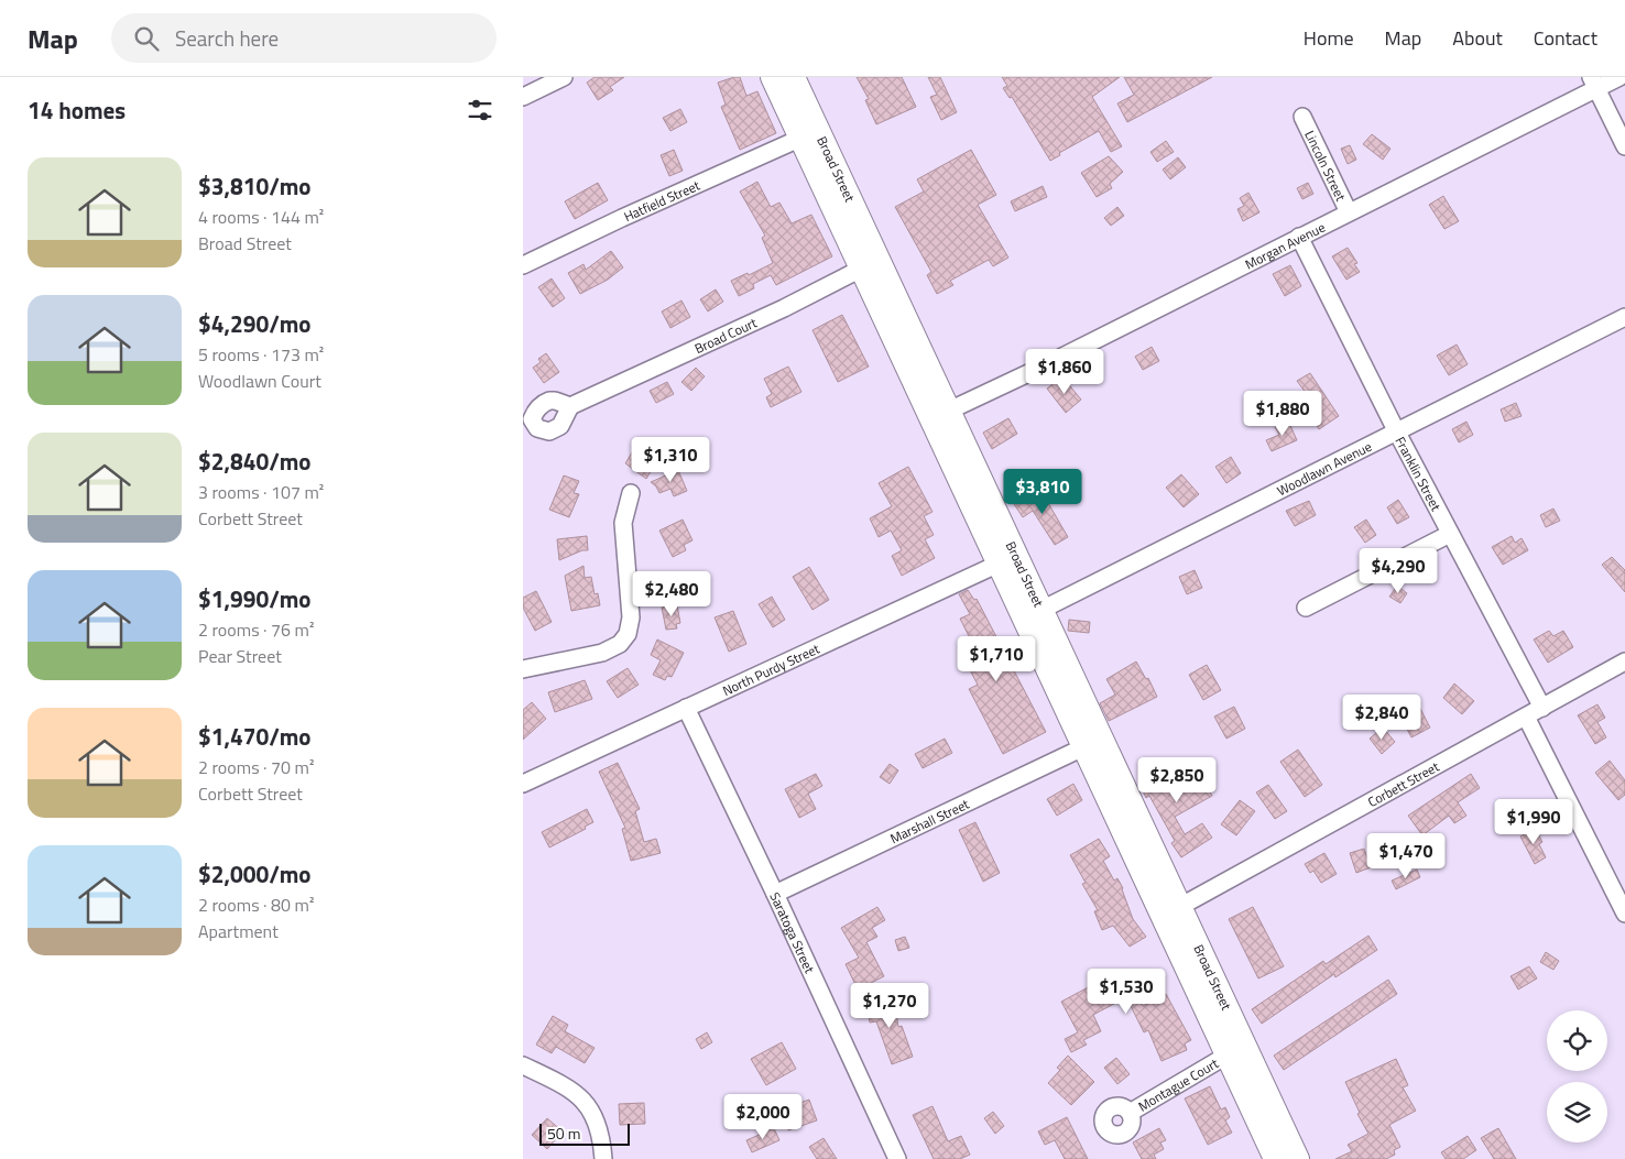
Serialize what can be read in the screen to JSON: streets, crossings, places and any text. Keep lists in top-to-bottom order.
{
  "streets": {
    "main road": ["Broad Street"],
    "street": [
      "Lincoln Street",
      "Hatfield Street",
      "Morgan Avenue",
      "Broad Court",
      "Woodlawn Avenue",
      "Franklin Street",
      "North Purdy Street",
      "Corbett Street",
      "Marshall Street",
      "Saratoga Street",
      "Montague Court"
    ]
  },
  "crossings": [
    ["Lincoln Street", "Morgan Avenue"],
    ["Broad Street", "Hatfield Street"],
    ["Broad Street", "Morgan Avenue"],
    ["Broad Street", "Broad Court"],
    ["Broad Street", "Woodlawn Avenue"],
    ["Broad Street", "North Purdy Street"],
    ["Broad Street", "Corbett Street"],
    ["Broad Street", "Marshall Street"],
    ["Broad Street", "Montague Court"],
    ["Morgan Avenue", "Franklin Street"],
    ["Woodlawn Avenue", "Franklin Street"],
    ["Franklin Street", "Corbett Street"],
    ["North Purdy Street", "Saratoga Street"],
    ["Marshall Street", "Saratoga Street"]
  ],
  "scale_bar": "50 m",
  "page": {
    "header": "Map",
    "search": "Search here",
    "nav": [
      "Home",
      "Map",
      "About",
      "Contact"
    ],
    "heading": "14 homes",
    "list": [
      {
        "name": "$3,810/mo",
        "note": "4 rooms · 144 m² · Broad Street"
      },
      {
        "name": "$4,290/mo",
        "note": "5 rooms · 173 m² · Woodlawn Court"
      },
      {
        "name": "$2,840/mo",
        "note": "3 rooms · 107 m² · Corbett Street"
      },
      {
        "name": "$1,990/mo",
        "note": "2 rooms · 76 m² · Pear Street"
      },
      {
        "name": "$1,470/mo",
        "note": "2 rooms · 70 m² · Corbett Street"
      },
      {
        "name": "$2,000/mo",
        "note": "2 rooms · 80 m² · Apartment"
      }
    ],
    "price": [
      "$1,860",
      "$1,880",
      "$1,310",
      "$3,810",
      "$4,290",
      "$2,480",
      "$1,710",
      "$2,840",
      "$2,850",
      "$1,990",
      "$1,470",
      "$1,530",
      "$1,270",
      "$2,000"
    ],
    "scale": "50 m"
  }
}
